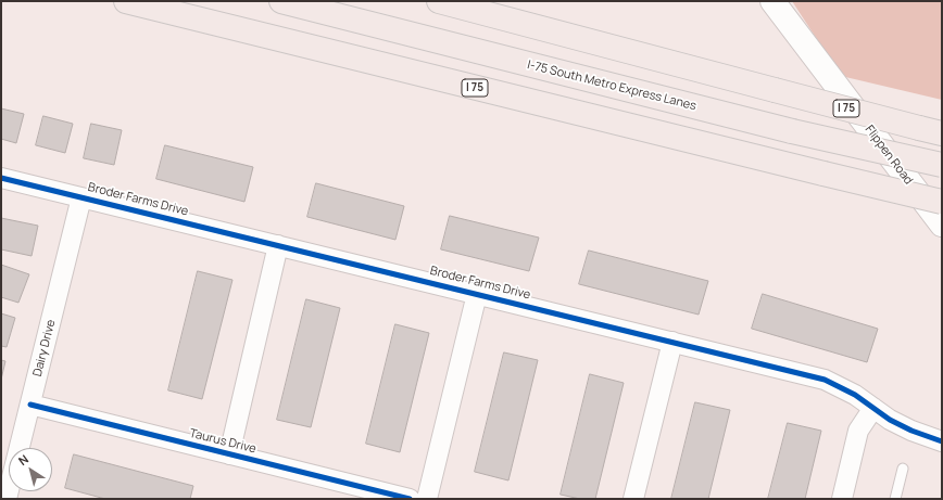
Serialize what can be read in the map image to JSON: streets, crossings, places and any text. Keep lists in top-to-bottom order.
{
  "streets": {
    "highway": ["I-75 South Metro Express Lanes", "I 75"],
    "street": [
      "Flippen Road",
      "Broder Farms Drive",
      "Dairy Drive",
      "Taurus Drive"
    ]
  },
  "crossings": [
    ["Broder Farms Drive", "Dairy Drive"],
    ["Dairy Drive", "Taurus Drive"]
  ],
  "north": "top left"
}
